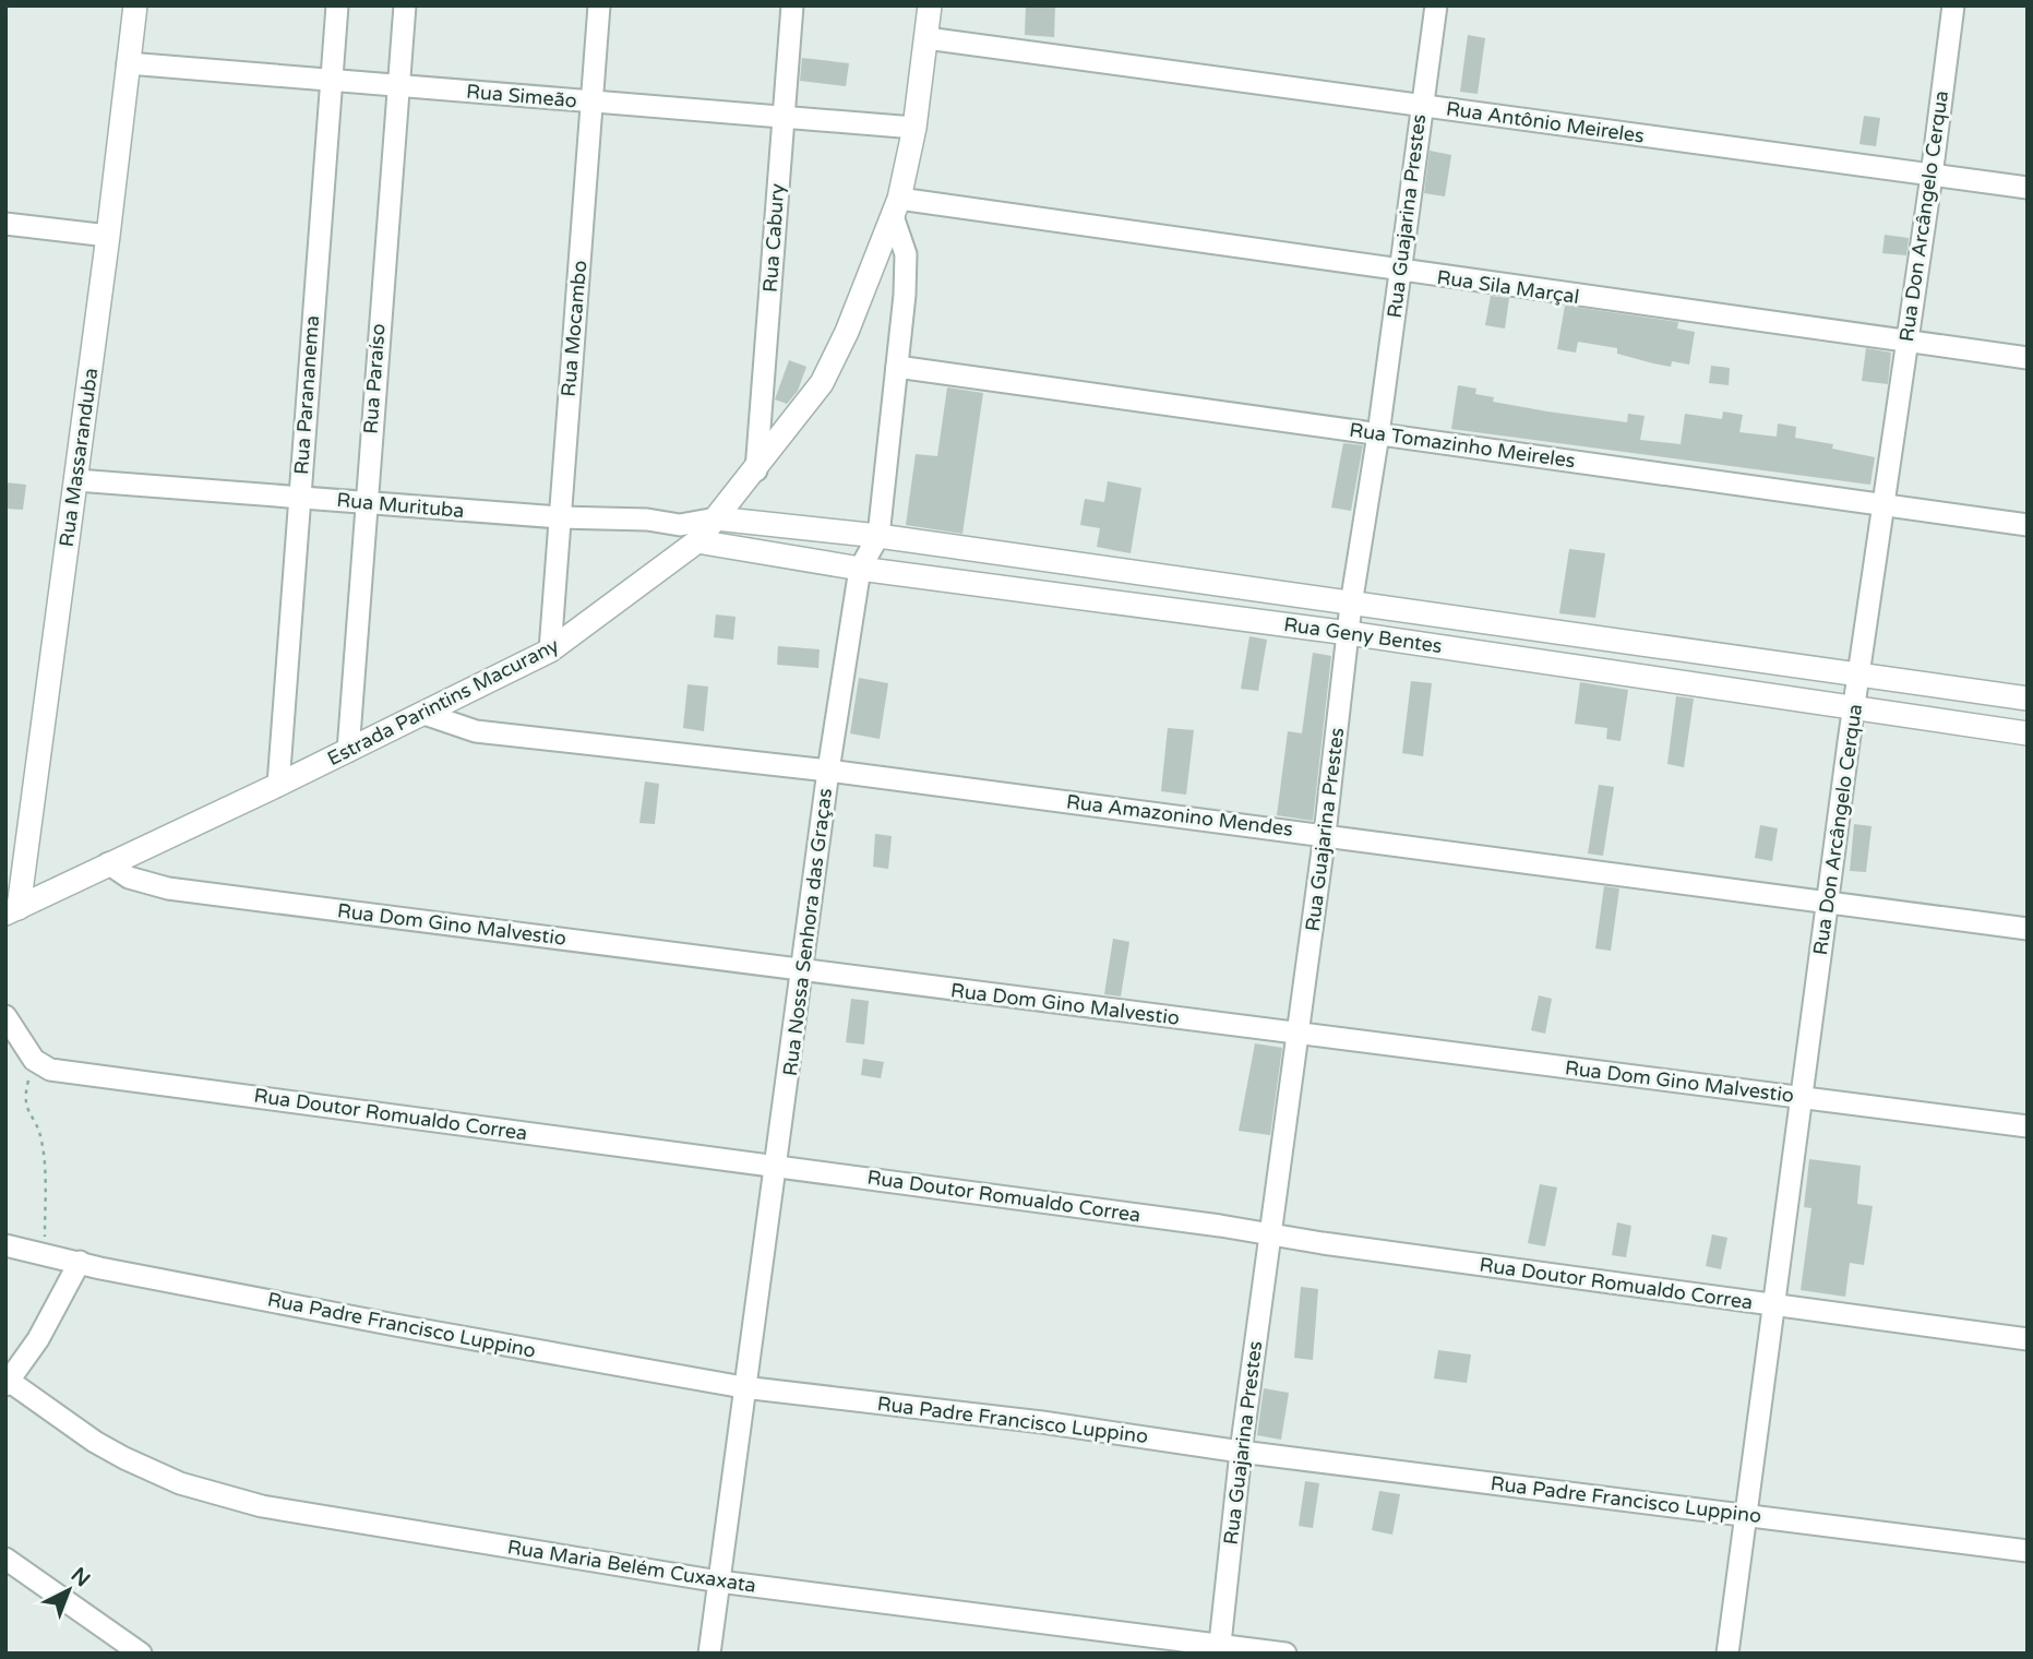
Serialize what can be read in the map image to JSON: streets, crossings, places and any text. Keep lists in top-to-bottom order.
{
  "streets": {
    "street": [
      "Rua Simeão",
      "Rua Antônio Meireles",
      "Rua Guajarina Prestes",
      "Rua Don Arcângelo Cerqua",
      "Rua Cabury",
      "Rua Sila Marçal",
      "Rua Mocambo",
      "Rua Paraíso",
      "Rua Parananema",
      "Rua Tomazinho Meireles",
      "Rua Massaranduba",
      "Rua Murituba",
      "Rua Geny Bentes",
      "Estrada Parintins Macurany",
      "Rua Amazonino Mendes",
      "Rua Dom Gino Malvestio",
      "Rua Nossa Senhora das Graças",
      "Rua Doutor Romualdo Correa",
      "Rua Padre Francisco Luppino",
      "Rua Maria Belém Cuxaxata"
    ]
  },
  "crossings": [
    ["Rua Simeão", "Rua Cabury"],
    ["Rua Simeão", "Rua Mocambo"],
    ["Rua Simeão", "Rua Paraíso"],
    ["Rua Simeão", "Rua Parananema"],
    ["Rua Simeão", "Rua Massaranduba"],
    ["Rua Simeão", "Estrada Parintins Macurany"],
    ["Rua Antônio Meireles", "Rua Guajarina Prestes"],
    ["Rua Antônio Meireles", "Rua Don Arcângelo Cerqua"],
    ["Rua Antônio Meireles", "Estrada Parintins Macurany"],
    ["Rua Guajarina Prestes", "Rua Sila Marçal"],
    ["Rua Guajarina Prestes", "Rua Tomazinho Meireles"],
    ["Rua Guajarina Prestes", "Rua Geny Bentes"],
    ["Rua Guajarina Prestes", "Rua Amazonino Mendes"],
    ["Rua Guajarina Prestes", "Rua Dom Gino Malvestio"],
    ["Rua Guajarina Prestes", "Rua Doutor Romualdo Correa"],
    ["Rua Guajarina Prestes", "Rua Padre Francisco Luppino"],
    ["Rua Guajarina Prestes", "Rua Maria Belém Cuxaxata"],
    ["Rua Don Arcângelo Cerqua", "Rua Sila Marçal"],
    ["Rua Don Arcângelo Cerqua", "Rua Tomazinho Meireles"],
    ["Rua Don Arcângelo Cerqua", "Rua Geny Bentes"],
    ["Rua Don Arcângelo Cerqua", "Rua Amazonino Mendes"],
    ["Rua Don Arcângelo Cerqua", "Rua Dom Gino Malvestio"],
    ["Rua Don Arcângelo Cerqua", "Rua Doutor Romualdo Correa"],
    ["Rua Don Arcângelo Cerqua", "Rua Padre Francisco Luppino"],
    ["Rua Cabury", "Estrada Parintins Macurany"],
    ["Rua Sila Marçal", "Estrada Parintins Macurany"],
    ["Rua Sila Marçal", "Rua Nossa Senhora das Graças"],
    ["Rua Mocambo", "Rua Murituba"],
    ["Rua Mocambo", "Estrada Parintins Macurany"],
    ["Rua Paraíso", "Rua Murituba"],
    ["Rua Paraíso", "Estrada Parintins Macurany"],
    ["Rua Parananema", "Rua Murituba"],
    ["Rua Parananema", "Estrada Parintins Macurany"],
    ["Rua Tomazinho Meireles", "Rua Nossa Senhora das Graças"],
    ["Rua Massaranduba", "Rua Murituba"],
    ["Rua Massaranduba", "Estrada Parintins Macurany"],
    ["Rua Murituba", "Rua Geny Bentes"],
    ["Rua Murituba", "Estrada Parintins Macurany"],
    ["Rua Geny Bentes", "Estrada Parintins Macurany"],
    ["Rua Geny Bentes", "Rua Nossa Senhora das Graças"],
    ["Estrada Parintins Macurany", "Rua Amazonino Mendes"],
    ["Estrada Parintins Macurany", "Rua Dom Gino Malvestio"],
    ["Estrada Parintins Macurany", "Rua Nossa Senhora das Graças"],
    ["Rua Amazonino Mendes", "Rua Nossa Senhora das Graças"],
    ["Rua Dom Gino Malvestio", "Rua Nossa Senhora das Graças"],
    ["Rua Nossa Senhora das Graças", "Rua Doutor Romualdo Correa"],
    ["Rua Nossa Senhora das Graças", "Rua Padre Francisco Luppino"],
    ["Rua Nossa Senhora das Graças", "Rua Maria Belém Cuxaxata"]
  ],
  "north": "top right"
}
